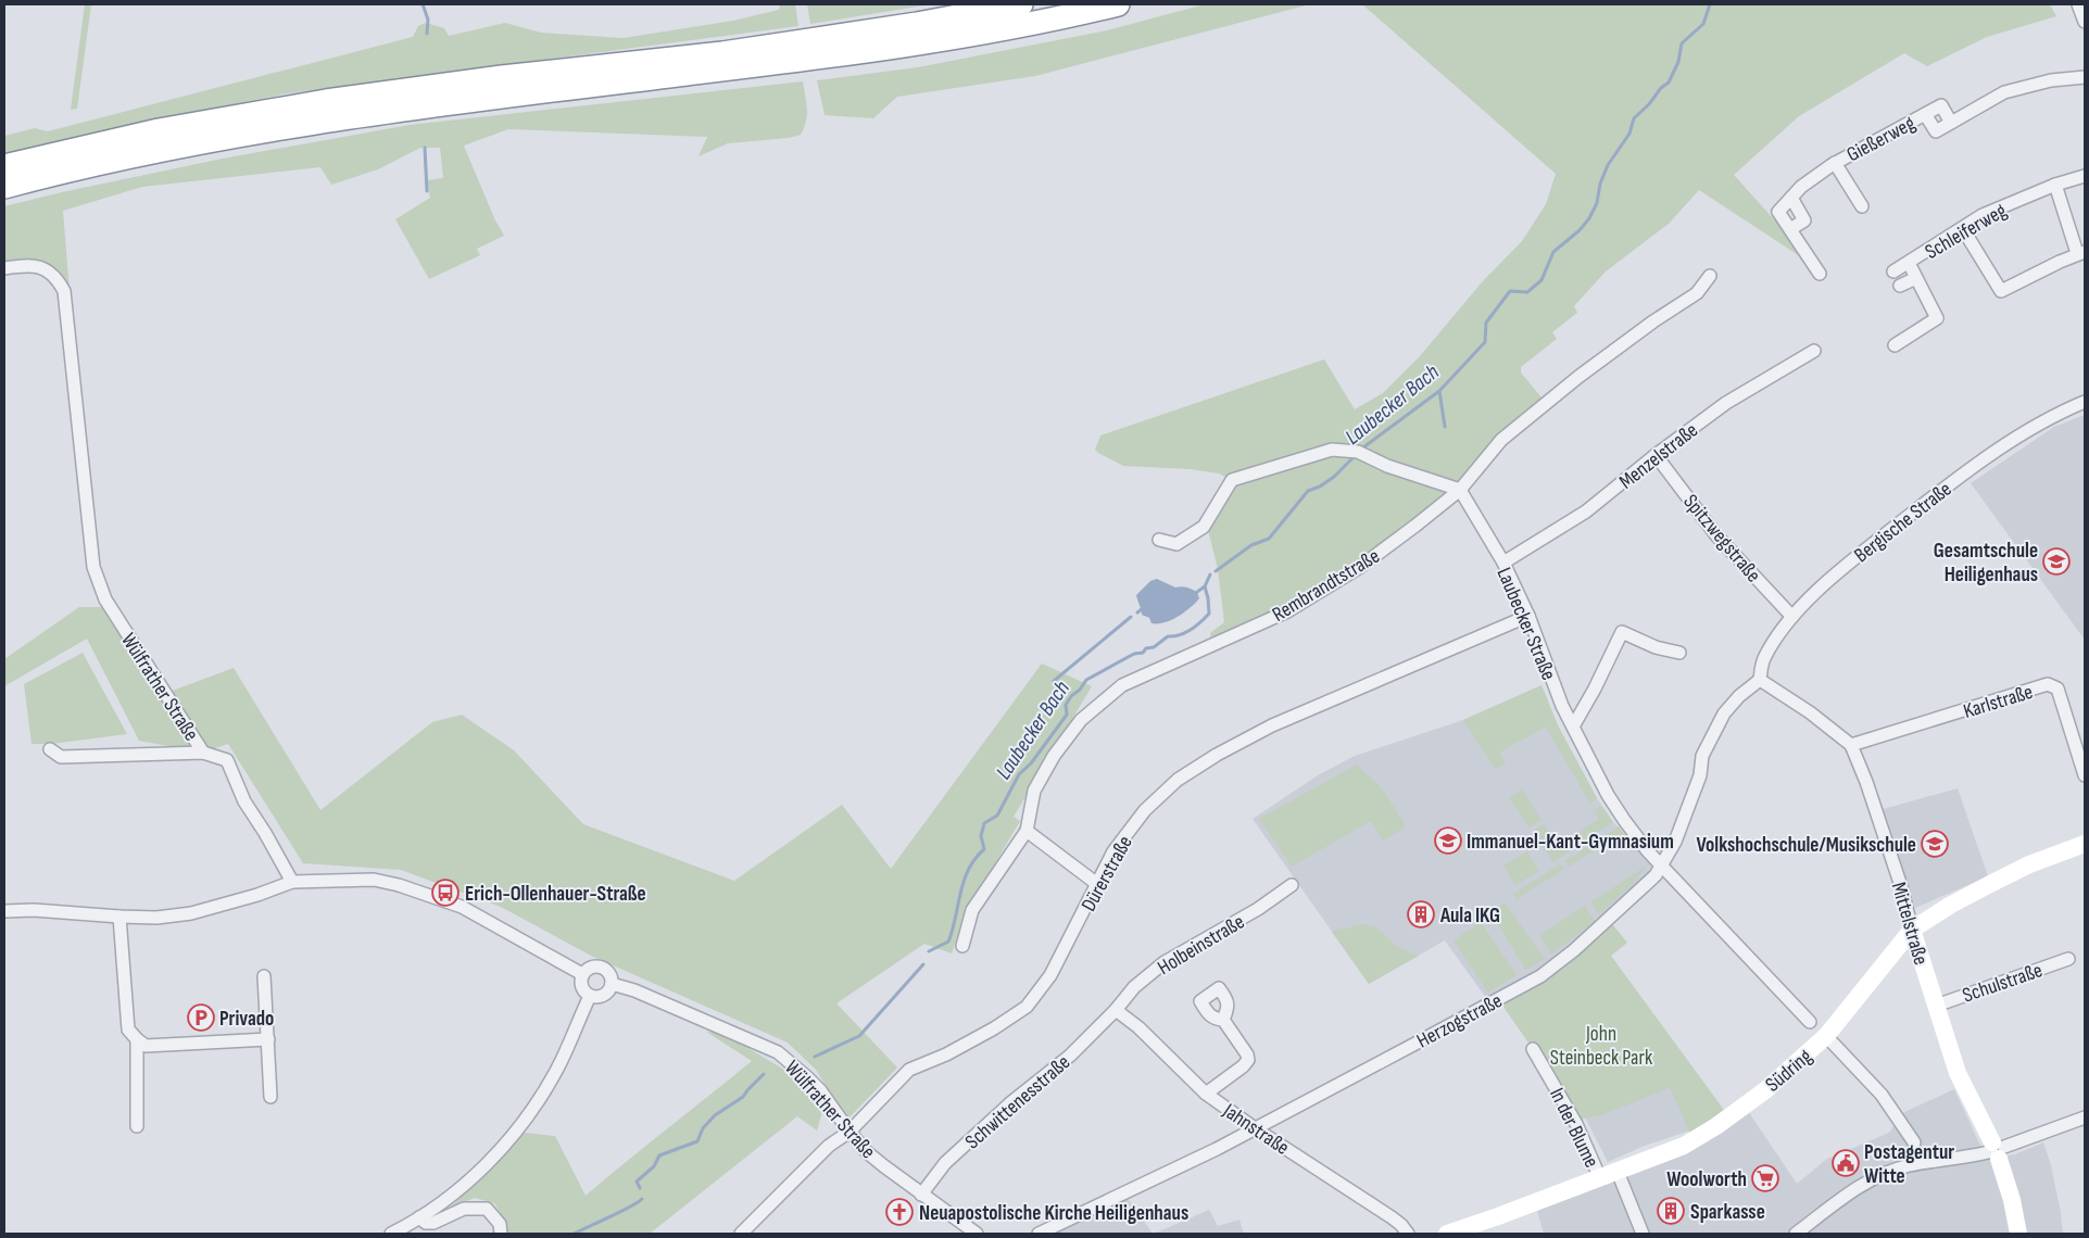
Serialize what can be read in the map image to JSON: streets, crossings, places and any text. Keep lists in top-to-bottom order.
{
  "streets": {
    "street": [
      "Gießerweg",
      "Schleiferweg",
      "Menzelstraße",
      "Bergische Straße",
      "Spitzwegstraße",
      "Rembrandtstraße",
      "Laubecker Straße",
      "Wülfrather Straße",
      "Karlstraße",
      "Dürerstraße",
      "Mittelstraße",
      "Holbeinstraße",
      "Schulstraße",
      "Herzogstraße",
      "Südring",
      "Schwittenesstraße",
      "In der Blume",
      "Jahnstraße"
    ]
  },
  "crossings": [
    ["Menzelstraße", "Spitzwegstraße"],
    ["Menzelstraße", "Laubecker Straße"],
    ["Bergische Straße", "Spitzwegstraße"],
    ["Bergische Straße", "Mittelstraße"],
    ["Bergische Straße", "Herzogstraße"],
    ["Rembrandtstraße", "Laubecker Straße"],
    ["Laubecker Straße", "Dürerstraße"],
    ["Laubecker Straße", "Herzogstraße"],
    ["Wülfrather Straße", "Dürerstraße"],
    ["Wülfrather Straße", "Schwittenesstraße"],
    ["Karlstraße", "Mittelstraße"],
    ["Mittelstraße", "Schulstraße"],
    ["Mittelstraße", "Herzogstraße"],
    ["Mittelstraße", "Südring"],
    ["Holbeinstraße", "Schwittenesstraße"],
    ["Holbeinstraße", "Jahnstraße"],
    ["Herzogstraße", "Jahnstraße"],
    ["Südring", "In der Blume"],
    ["Schwittenesstraße", "Jahnstraße"]
  ],
  "water": ["Laubecker Bach"],
  "parks": ["John Steinbeck Park"],
  "places": {
    "school or university": ["Gesamtschule Heiligenhaus", "Immanuel-Kant-Gymnasium", "Volkshochschule/Musikschule"],
    "bus stop": ["Erich-Ollenhauer-Straße"],
    "building": ["Aula IKG", "Sparkasse"],
    "parking": ["Privado"],
    "public building": ["Postagentur Witte"],
    "supermarket": ["Woolworth"],
    "church": ["Neuapostolische Kirche Heiligenhaus"]
  }
}
